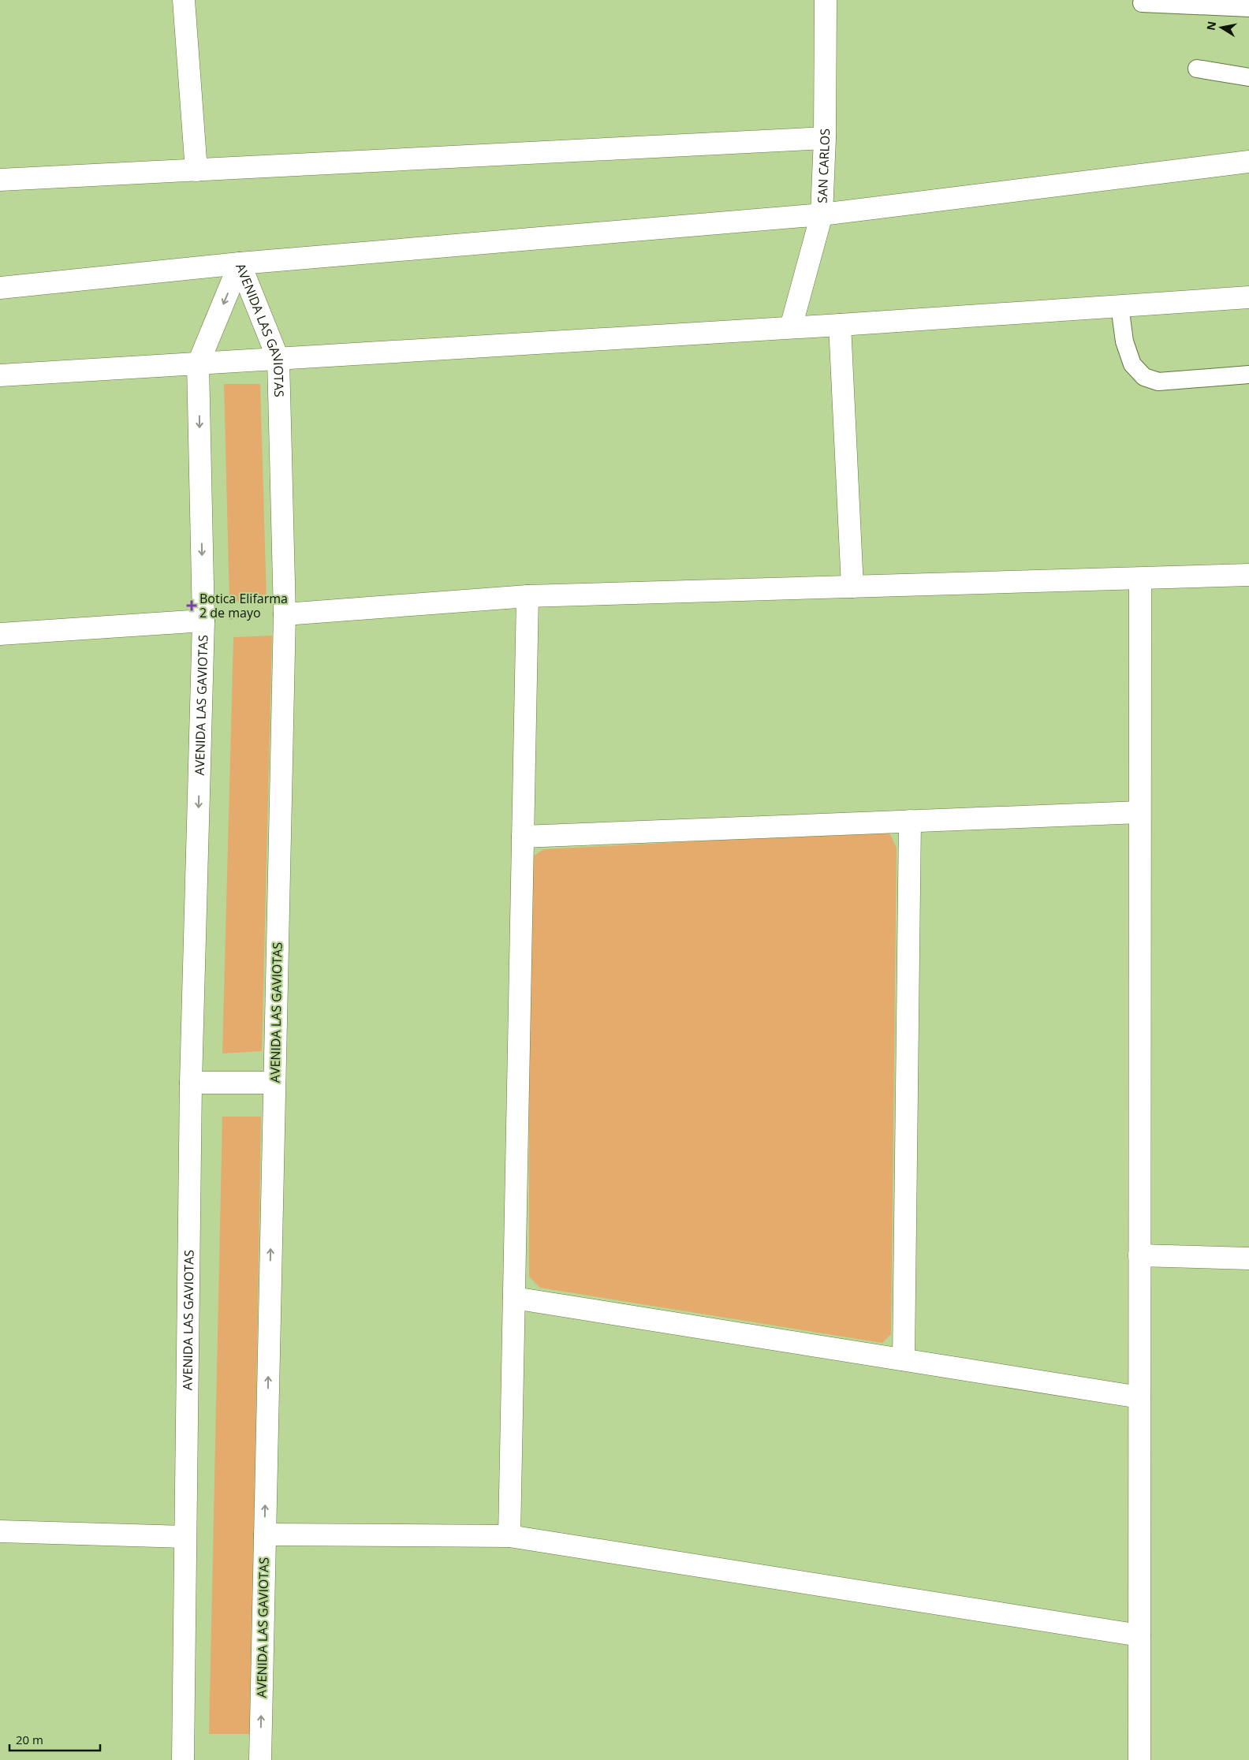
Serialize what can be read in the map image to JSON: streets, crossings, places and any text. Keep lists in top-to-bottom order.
{
  "streets": {
    "street": ["SAN CARLOS", "AVENIDA LAS GAVIOTAS"]
  },
  "places": {
    "health": ["Botica Elifarma 2 de mayo"]
  },
  "scale_bar": "20 m",
  "north": "left"
}
